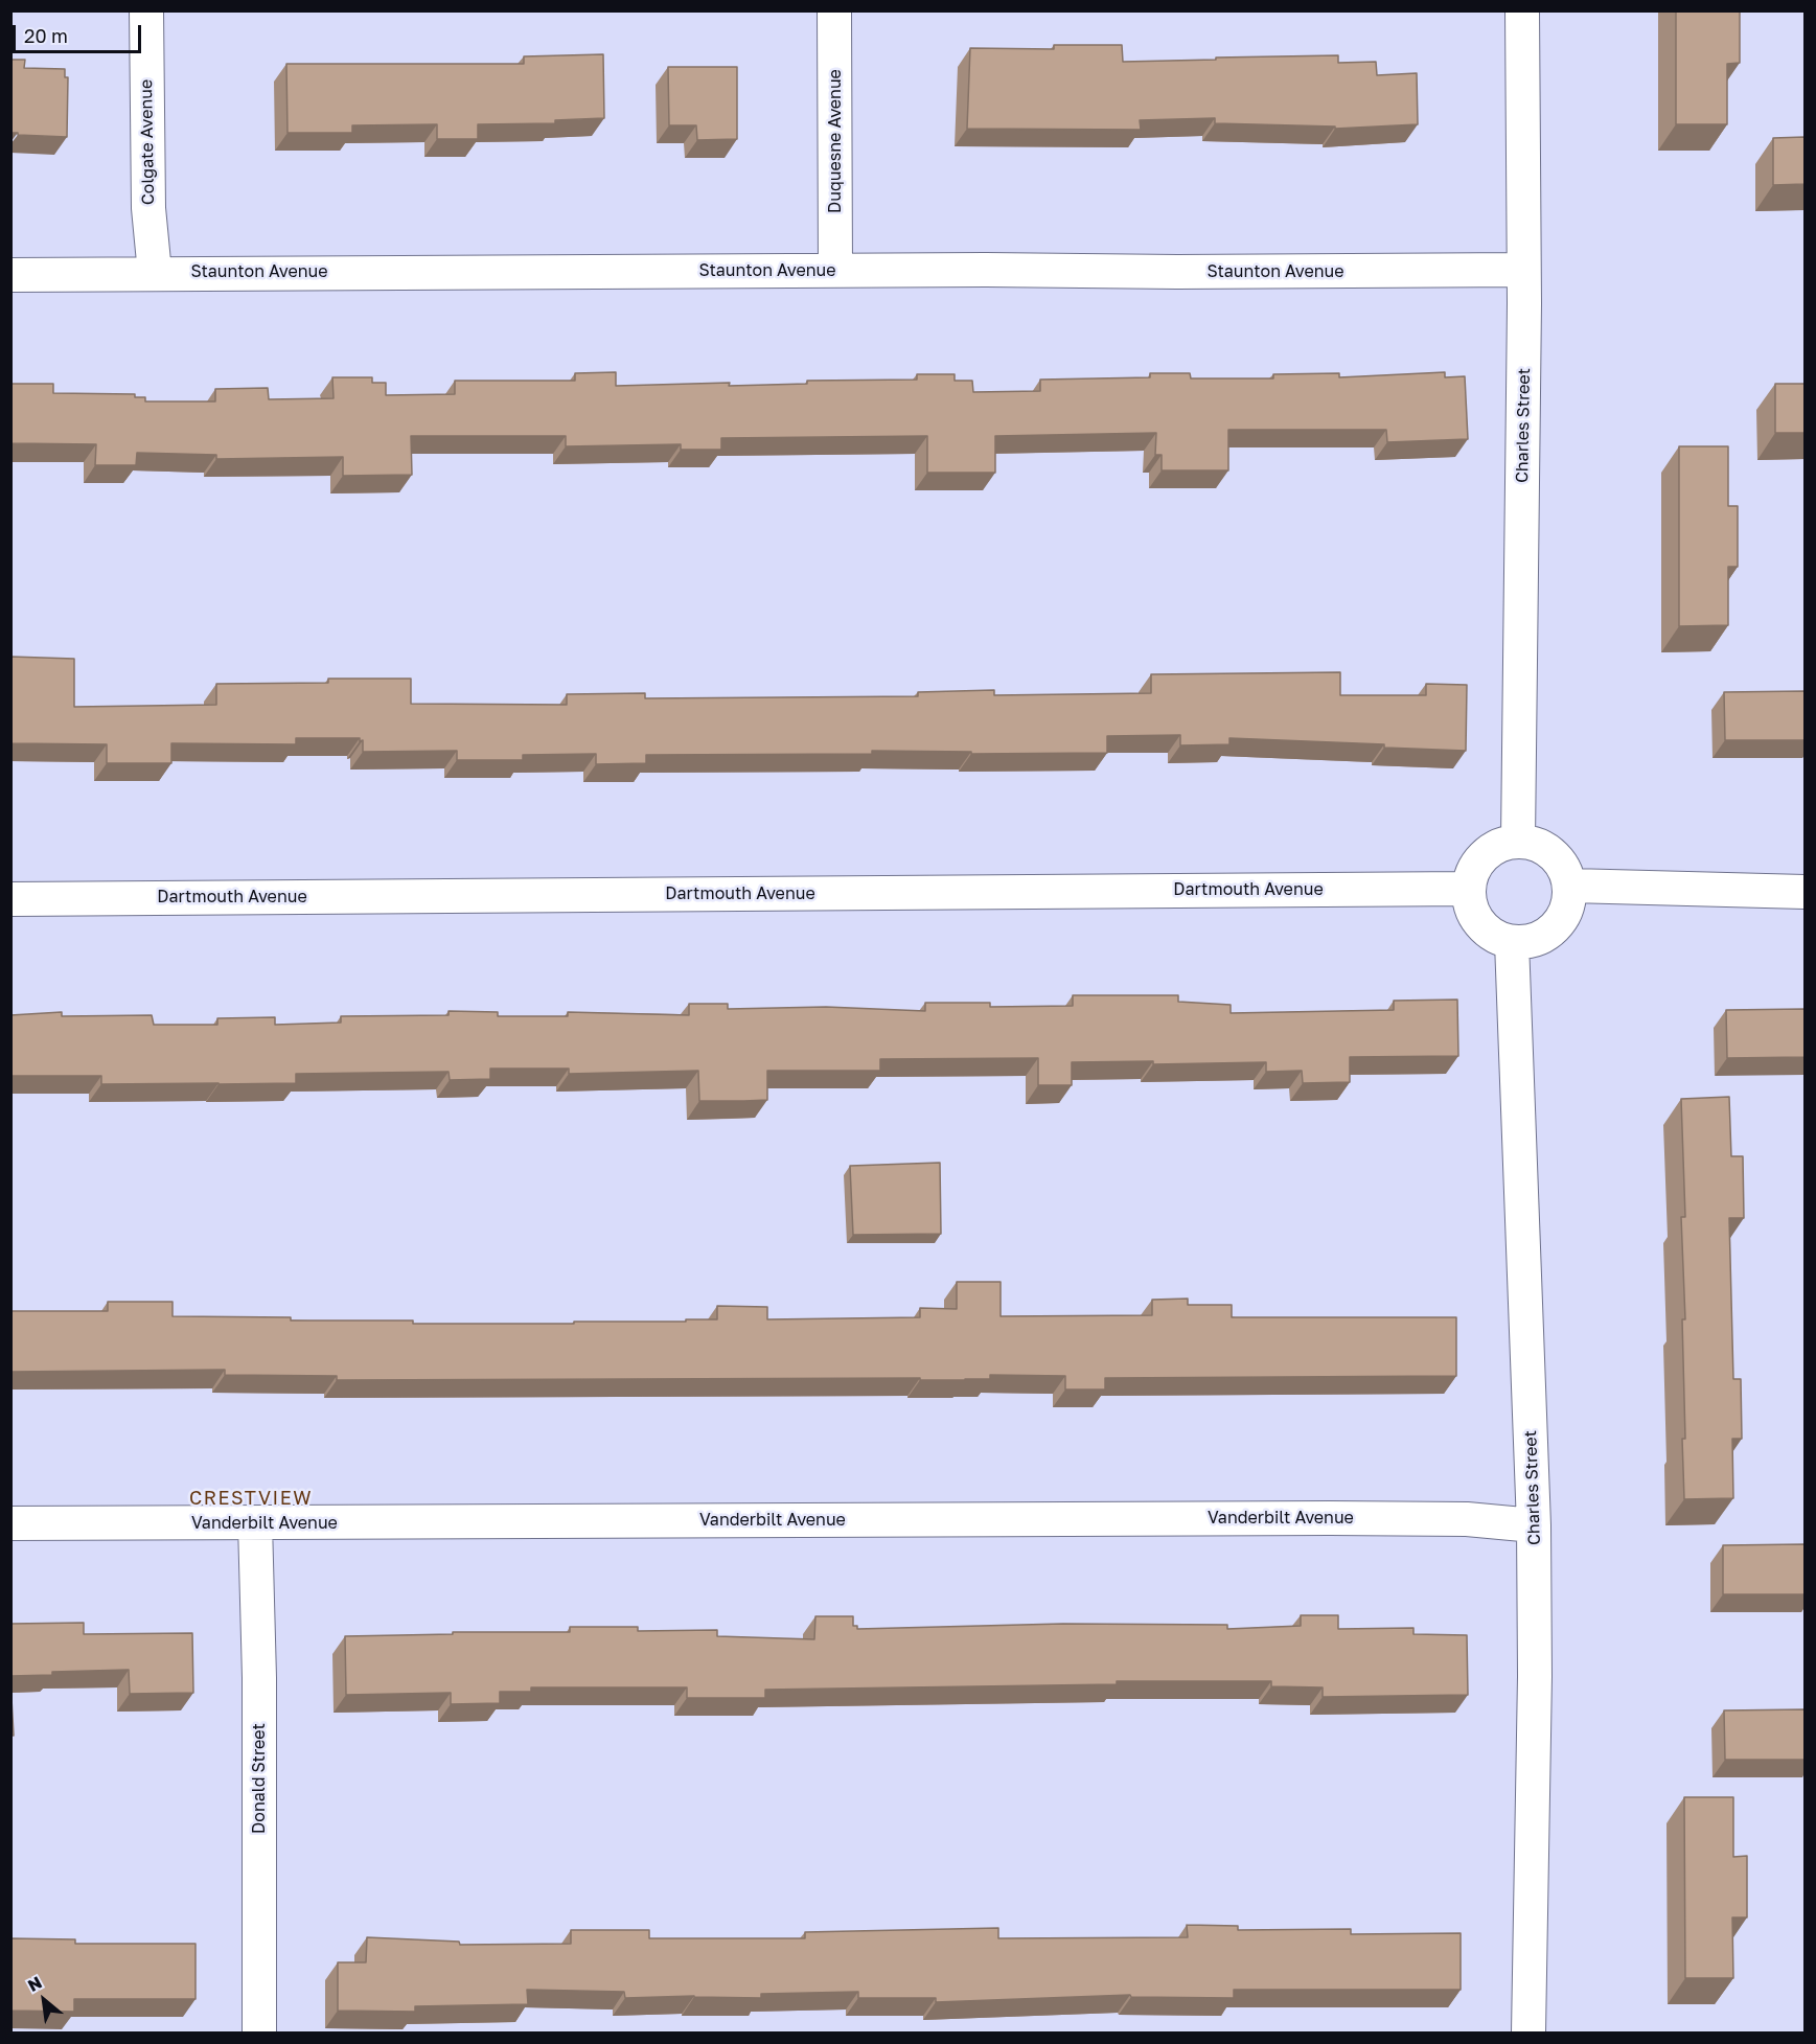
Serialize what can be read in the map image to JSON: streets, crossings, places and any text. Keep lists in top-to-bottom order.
{
  "streets": {
    "street": [
      "Duquesne Avenue",
      "Colgate Avenue",
      "Staunton Avenue",
      "Charles Street",
      "Dartmouth Avenue",
      "Vanderbilt Avenue",
      "Donald Street"
    ]
  },
  "crossings": [
    ["Duquesne Avenue", "Staunton Avenue"],
    ["Colgate Avenue", "Staunton Avenue"],
    ["Staunton Avenue", "Charles Street"],
    ["Charles Street", "Dartmouth Avenue"],
    ["Charles Street", "Vanderbilt Avenue"],
    ["Vanderbilt Avenue", "Donald Street"]
  ],
  "districts": ["CRESTVIEW"],
  "scale_bar": "20 m",
  "north": "top left"
}
